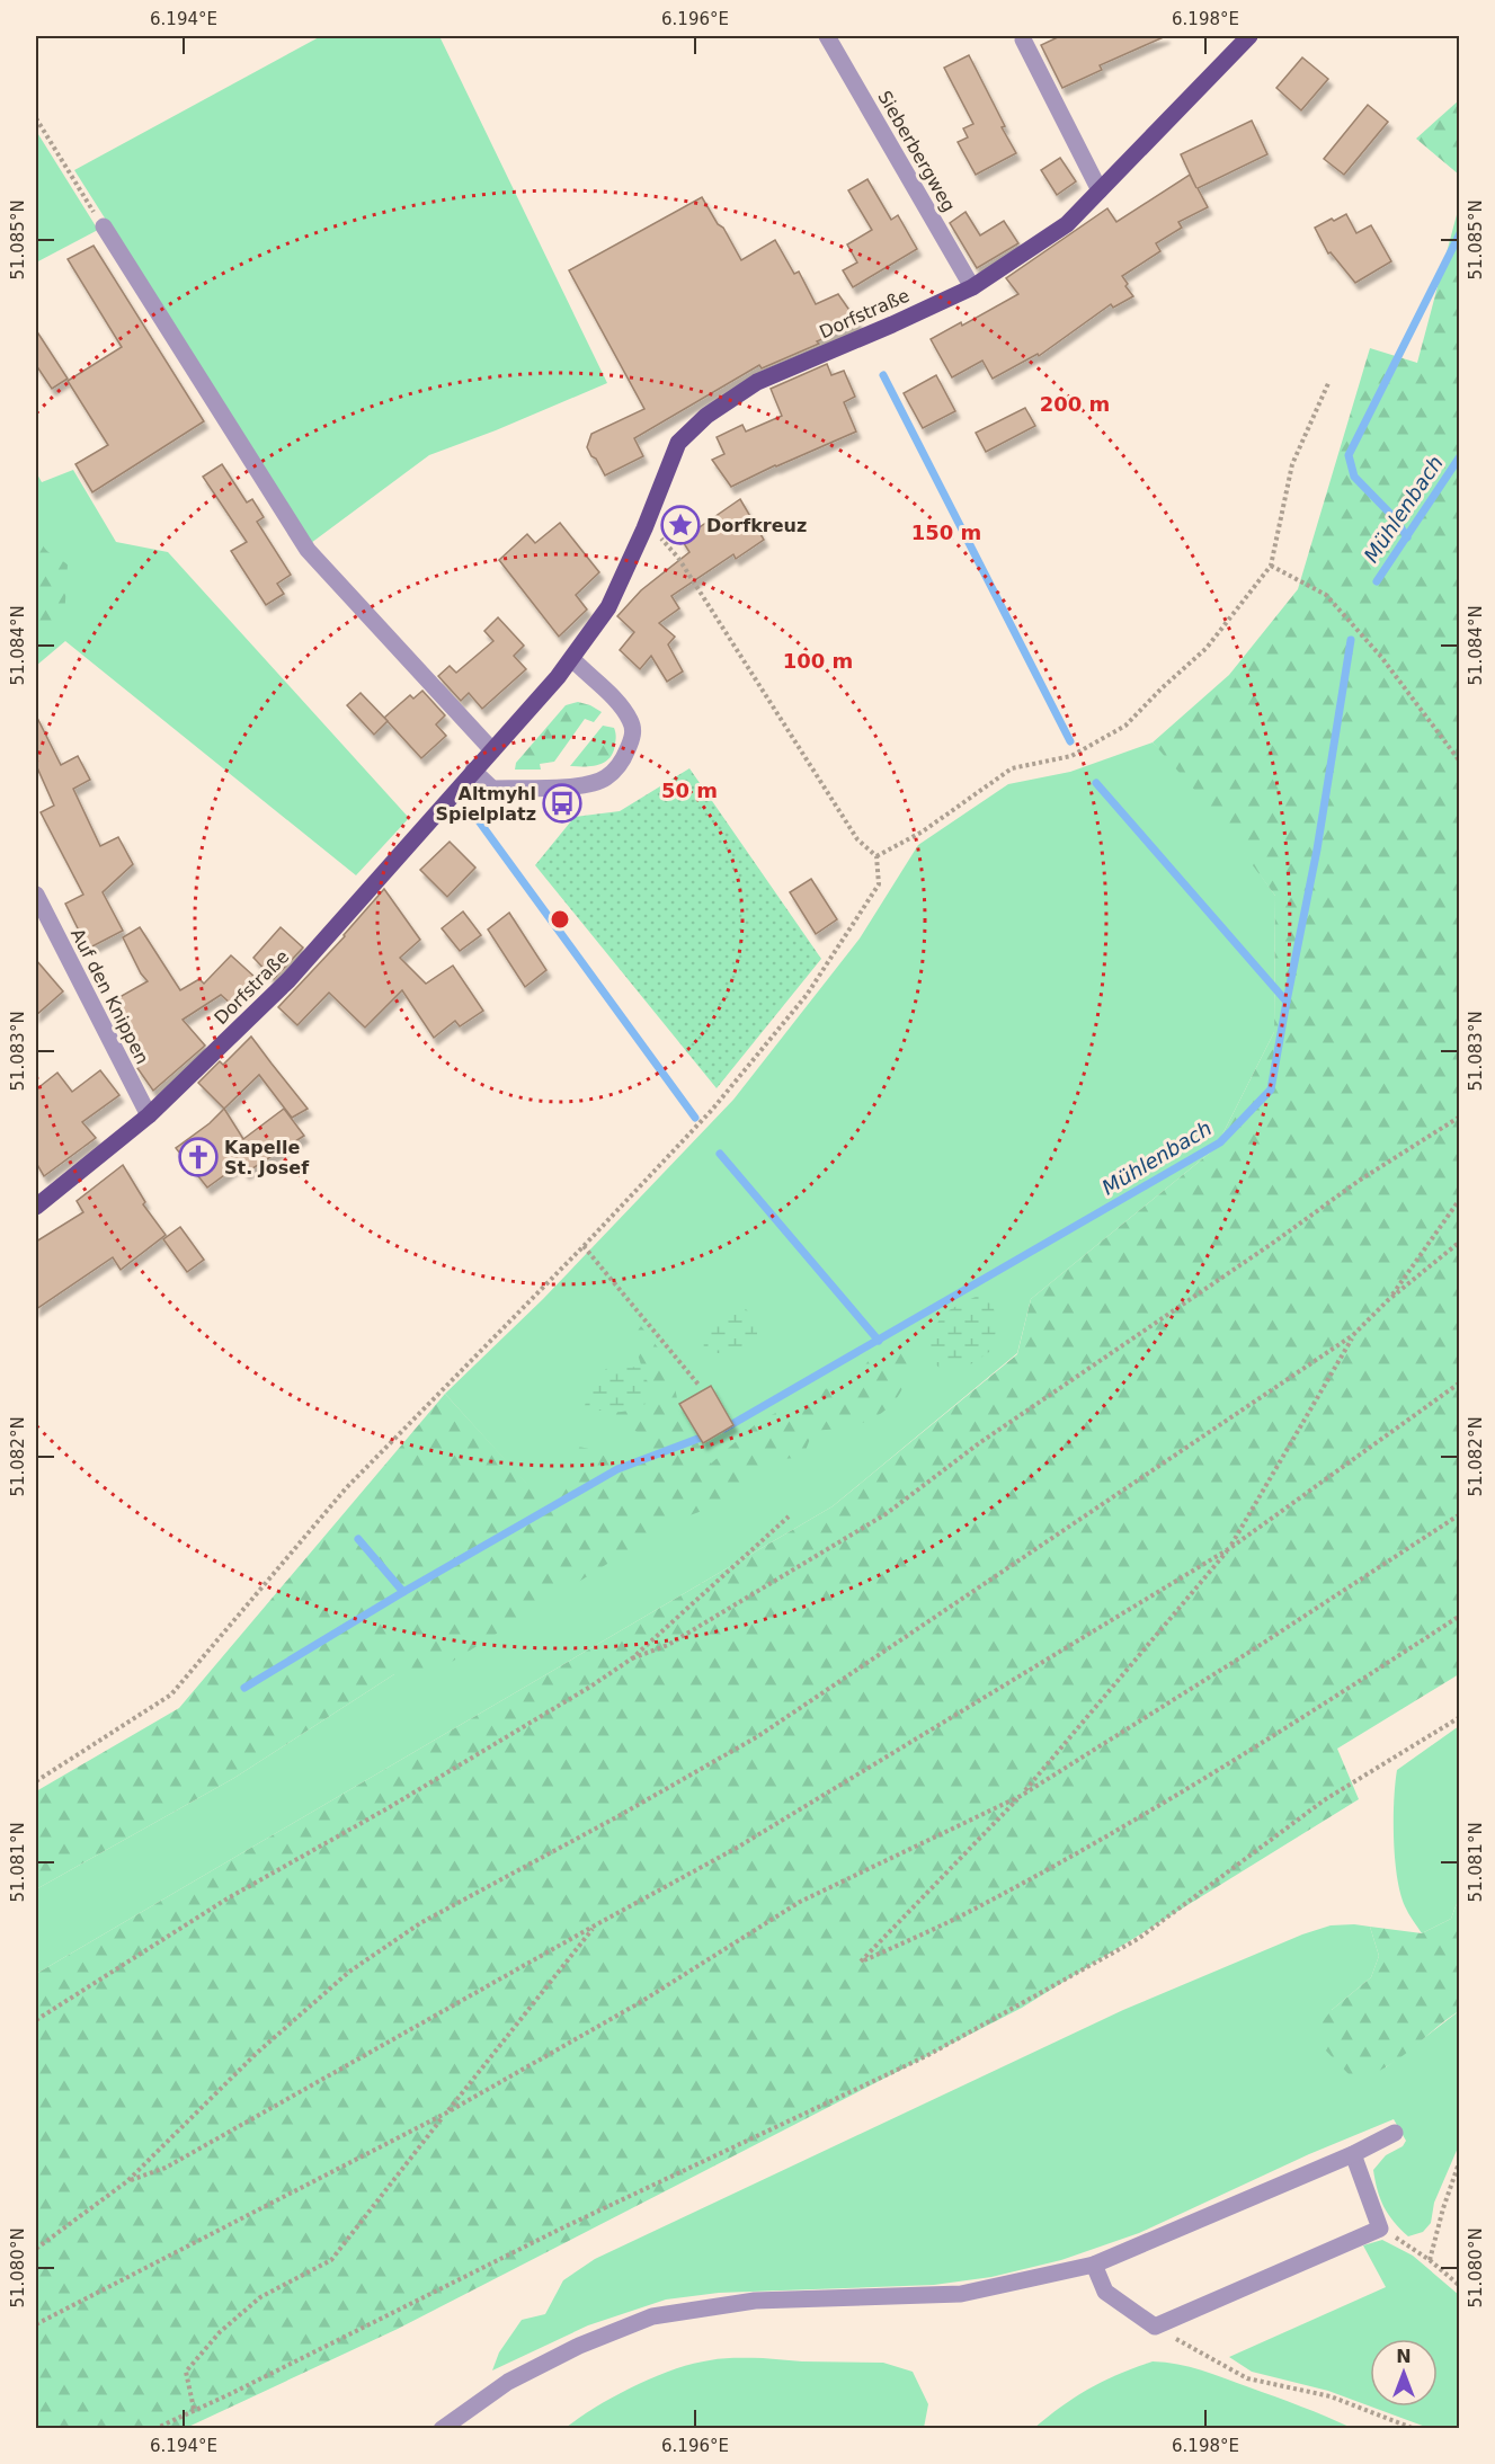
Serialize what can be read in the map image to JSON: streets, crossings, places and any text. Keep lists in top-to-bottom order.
{
  "streets": {
    "main road": ["Dorfstraße"],
    "street": ["Sieberbergweg", "Auf den Knippen"]
  },
  "crossings": [
    ["Sieberbergweg", "Dorfstraße"],
    ["Dorfstraße", "Auf den Knippen"]
  ],
  "water": ["Mühlenbach"],
  "places": {
    "place": ["Dorfkreuz"],
    "bus stop": ["Altmyhl Spielplatz"],
    "church": ["Kapelle St. Josef"]
  },
  "north": "top",
  "coordinates": [
    "6.194°E",
    "6.196°E",
    "6.198°E",
    "51.085°N",
    "51.084°N",
    "51.083°N",
    "51.082°N",
    "51.081°N",
    "51.080°N"
  ],
  "rings": [
    "200 m",
    "150 m",
    "100 m",
    "50 m"
  ]
}
